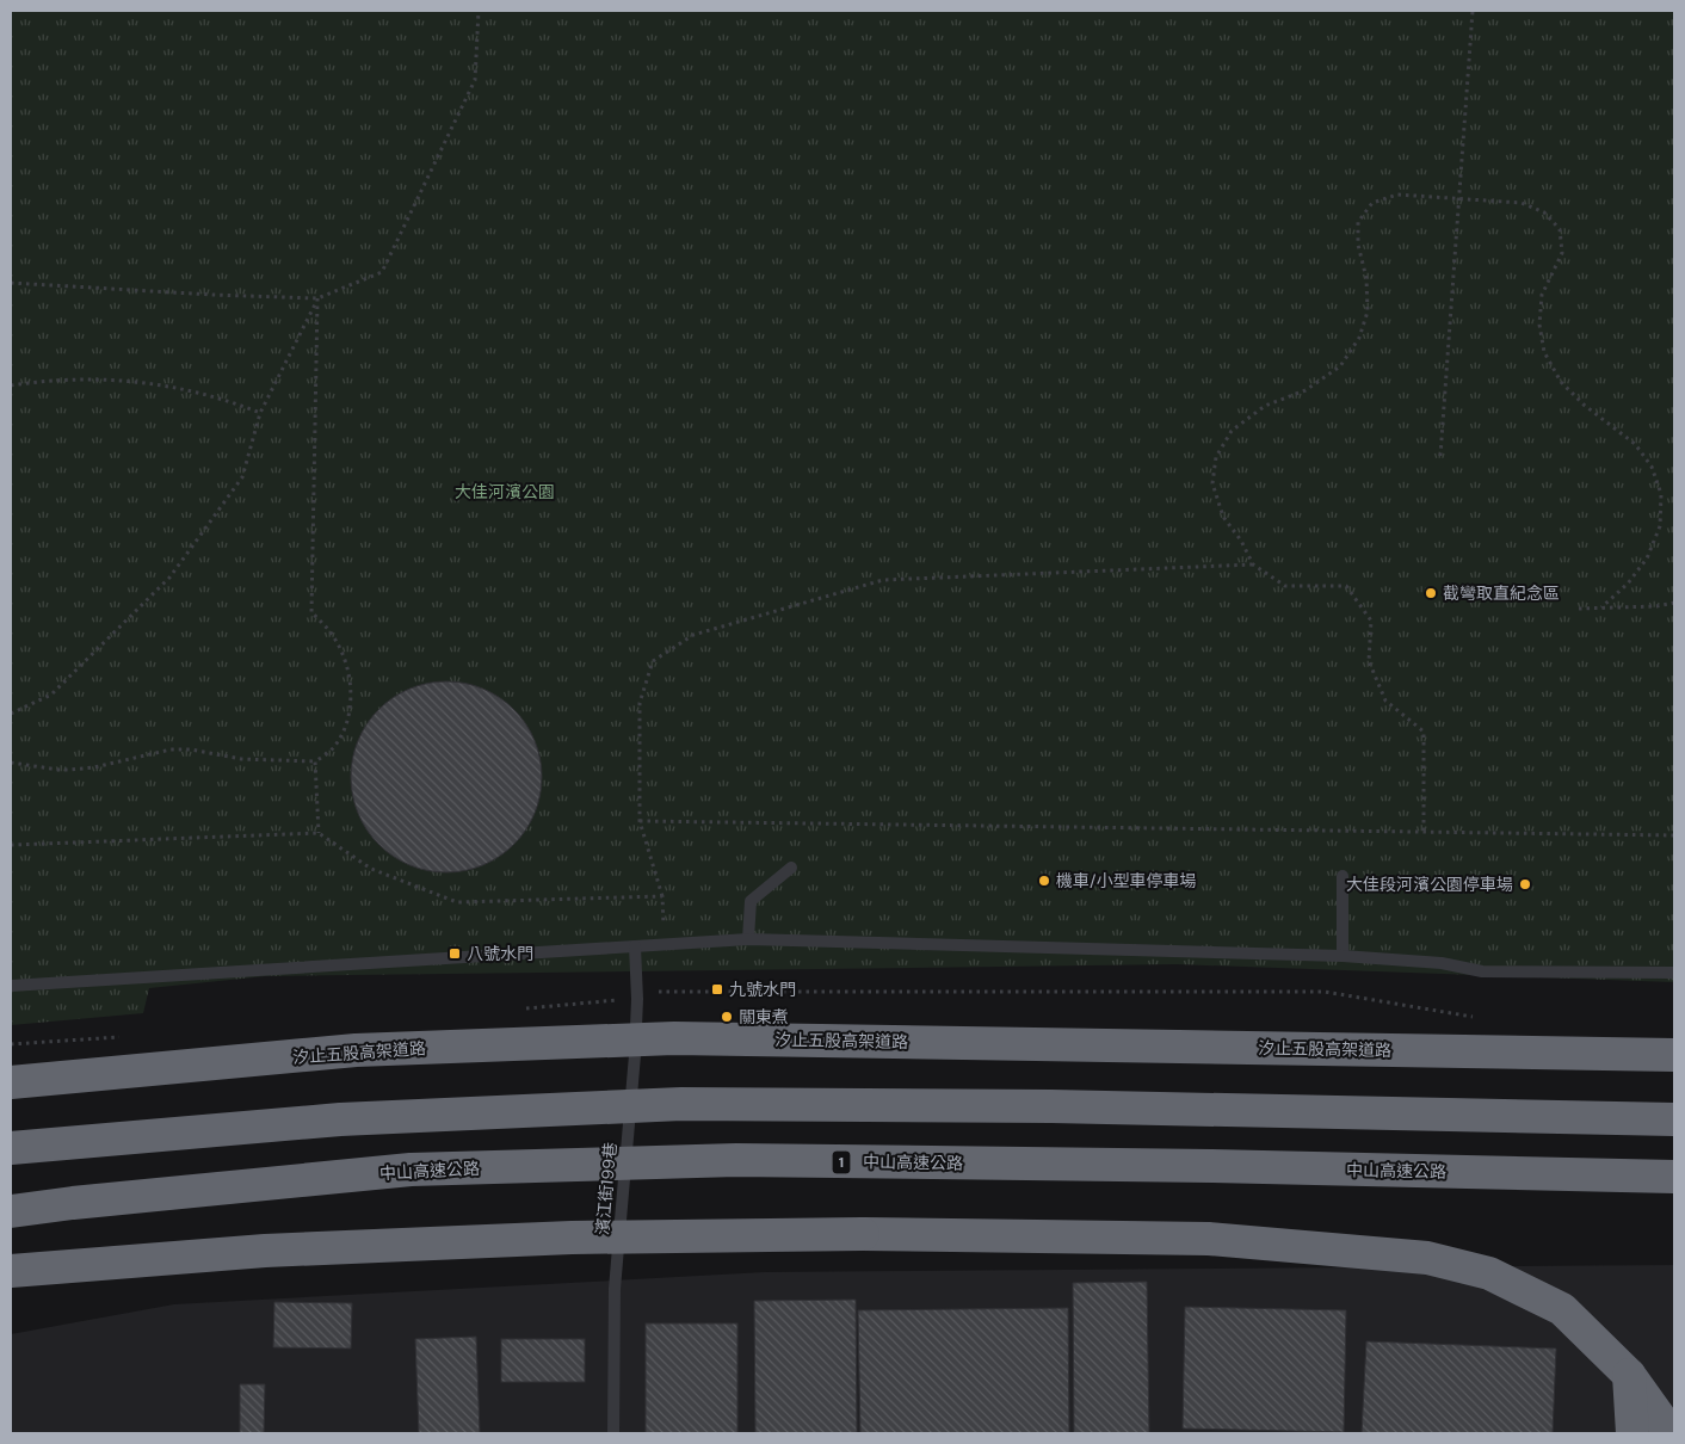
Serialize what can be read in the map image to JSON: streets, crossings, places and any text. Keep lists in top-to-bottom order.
{
  "streets": {
    "highway": ["汐止五股高架道路", "1", "中山高速公路"],
    "lane": ["濱江街199巷"]
  },
  "parks": ["大佳河濱公園"],
  "places": {
    "other": [
      "截彎取直紀念區",
      "機車/小型車停車場",
      "大佳段河濱公園停車場",
      "關東煮"
    ],
    "transit": ["八號水門", "九號水門"]
  }
}
